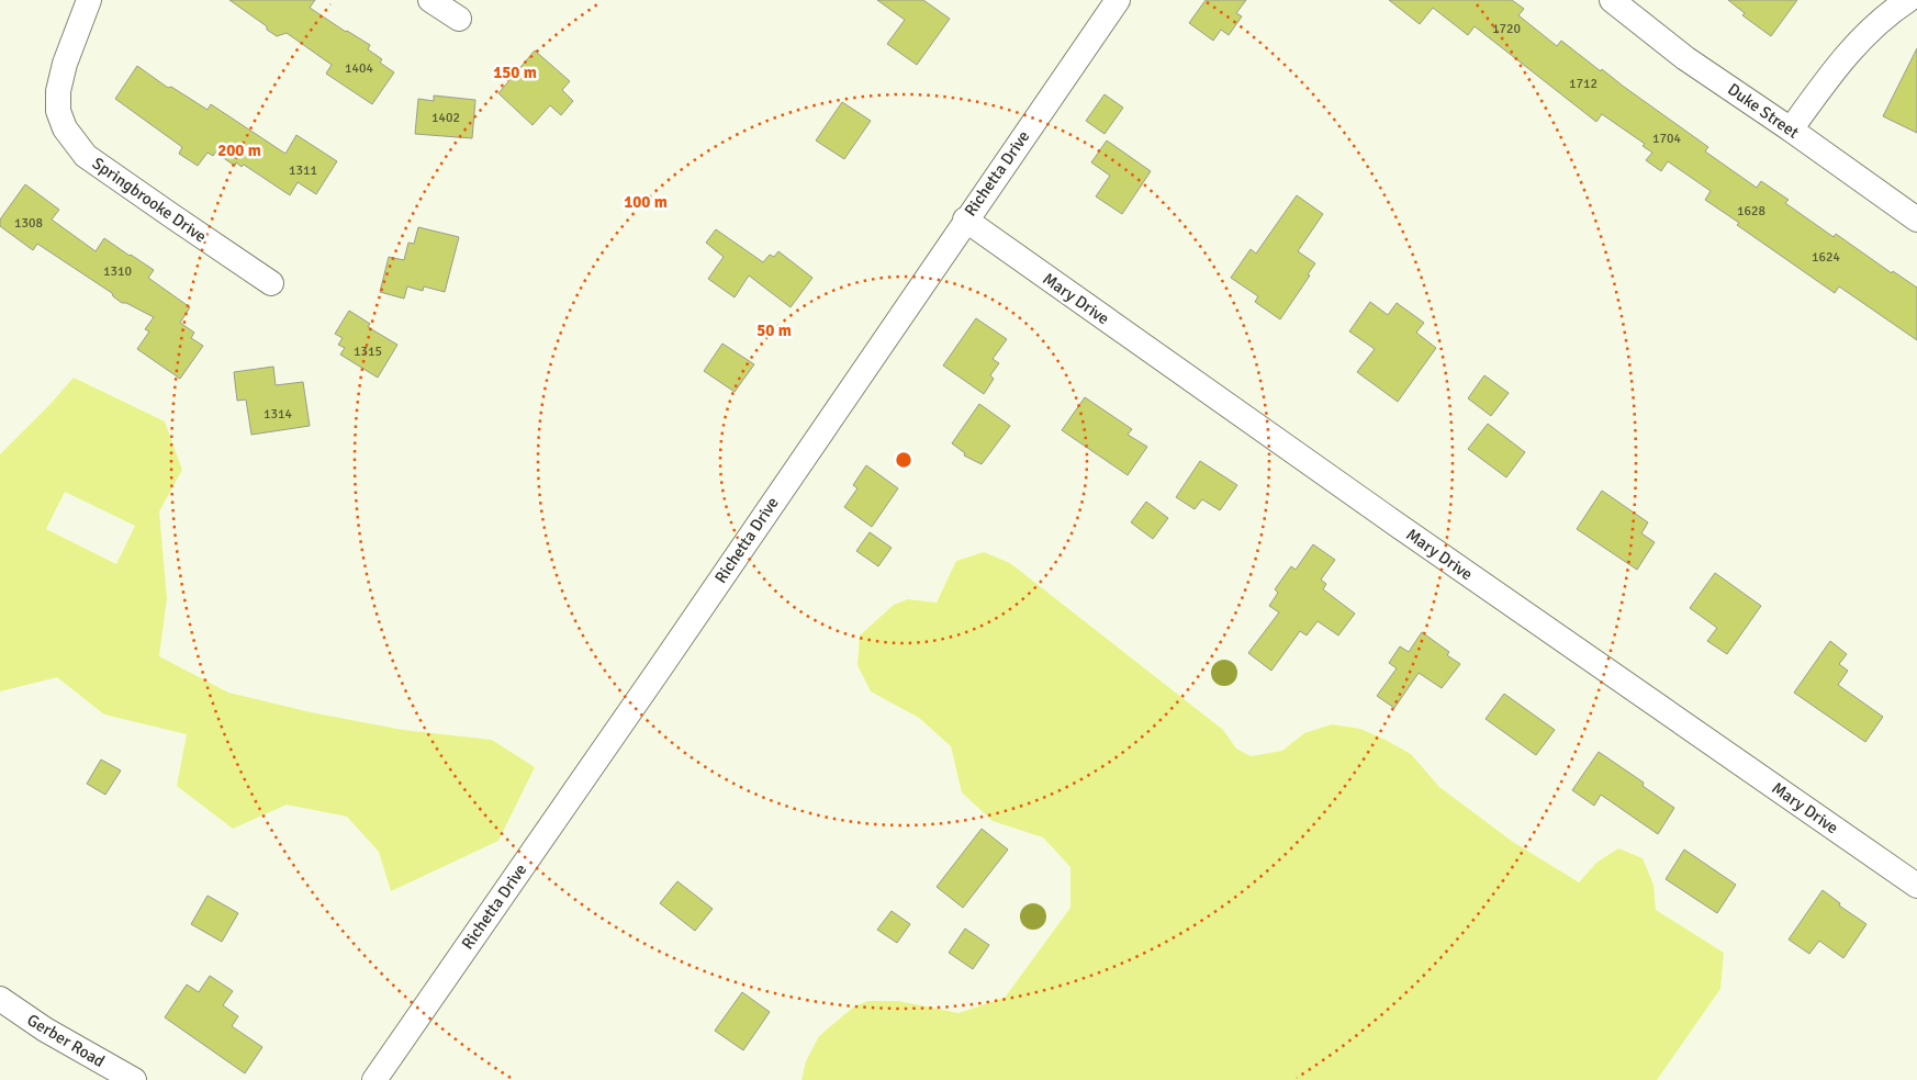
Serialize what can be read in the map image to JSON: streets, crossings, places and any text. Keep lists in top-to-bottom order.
{
  "streets": {
    "street": [
      "Duke Street",
      "Richetta Drive",
      "Springbrooke Drive",
      "Mary Drive",
      "Gerber Road"
    ]
  },
  "crossings": [
    ["Richetta Drive", "Mary Drive"]
  ],
  "house_numbers": [
    "1720",
    "1404",
    "1712",
    "1402",
    "1704",
    "1311",
    "1628",
    "1308",
    "1624",
    "1310",
    "1315",
    "1314"
  ],
  "rings": [
    "150 m",
    "200 m",
    "100 m",
    "50 m"
  ]
}
